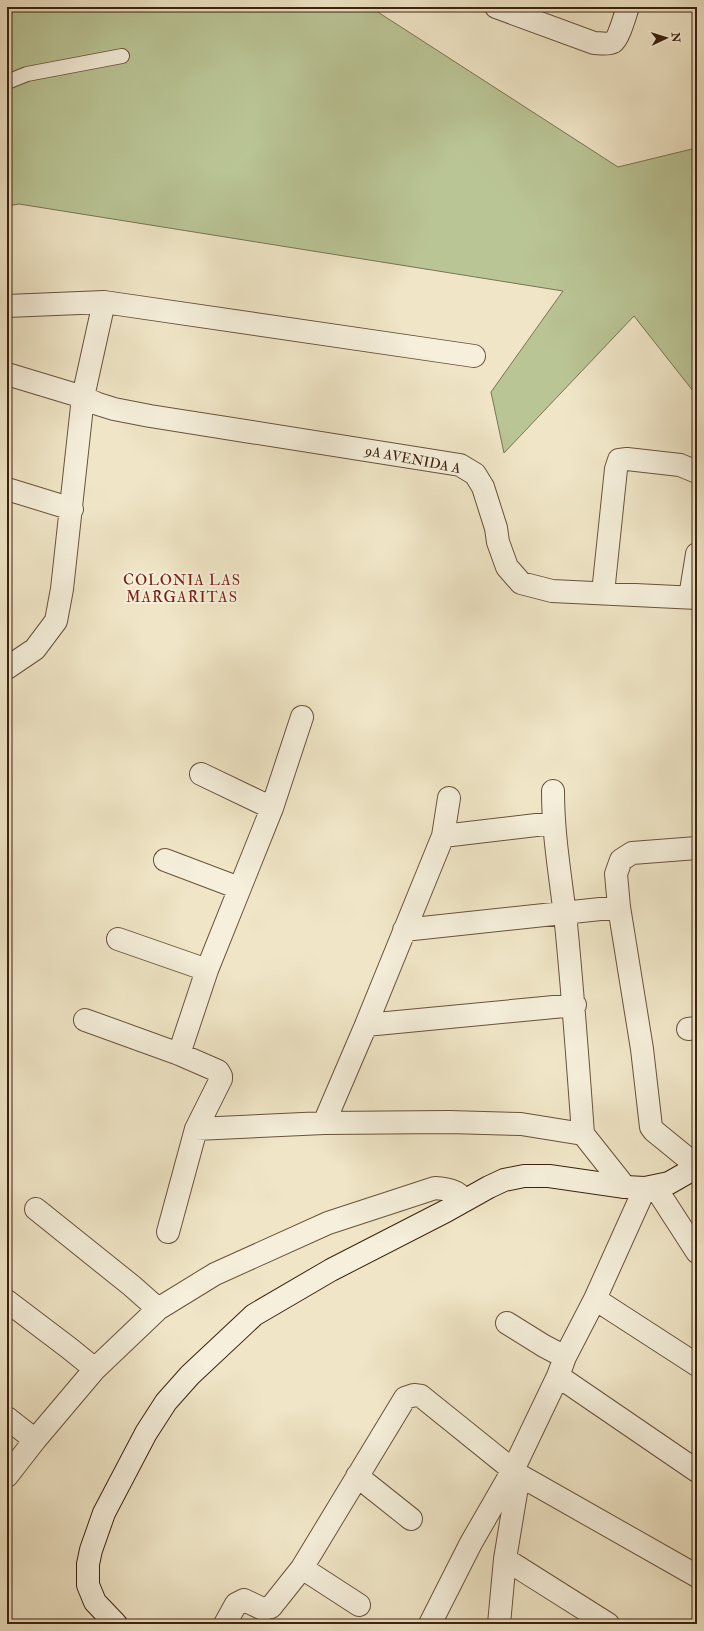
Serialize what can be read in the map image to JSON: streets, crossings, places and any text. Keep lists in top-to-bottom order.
{
  "streets": {
    "street": ["9A AVENIDA A"]
  },
  "districts": ["COLONIA LAS MARGARITAS"],
  "north": "right"
}
